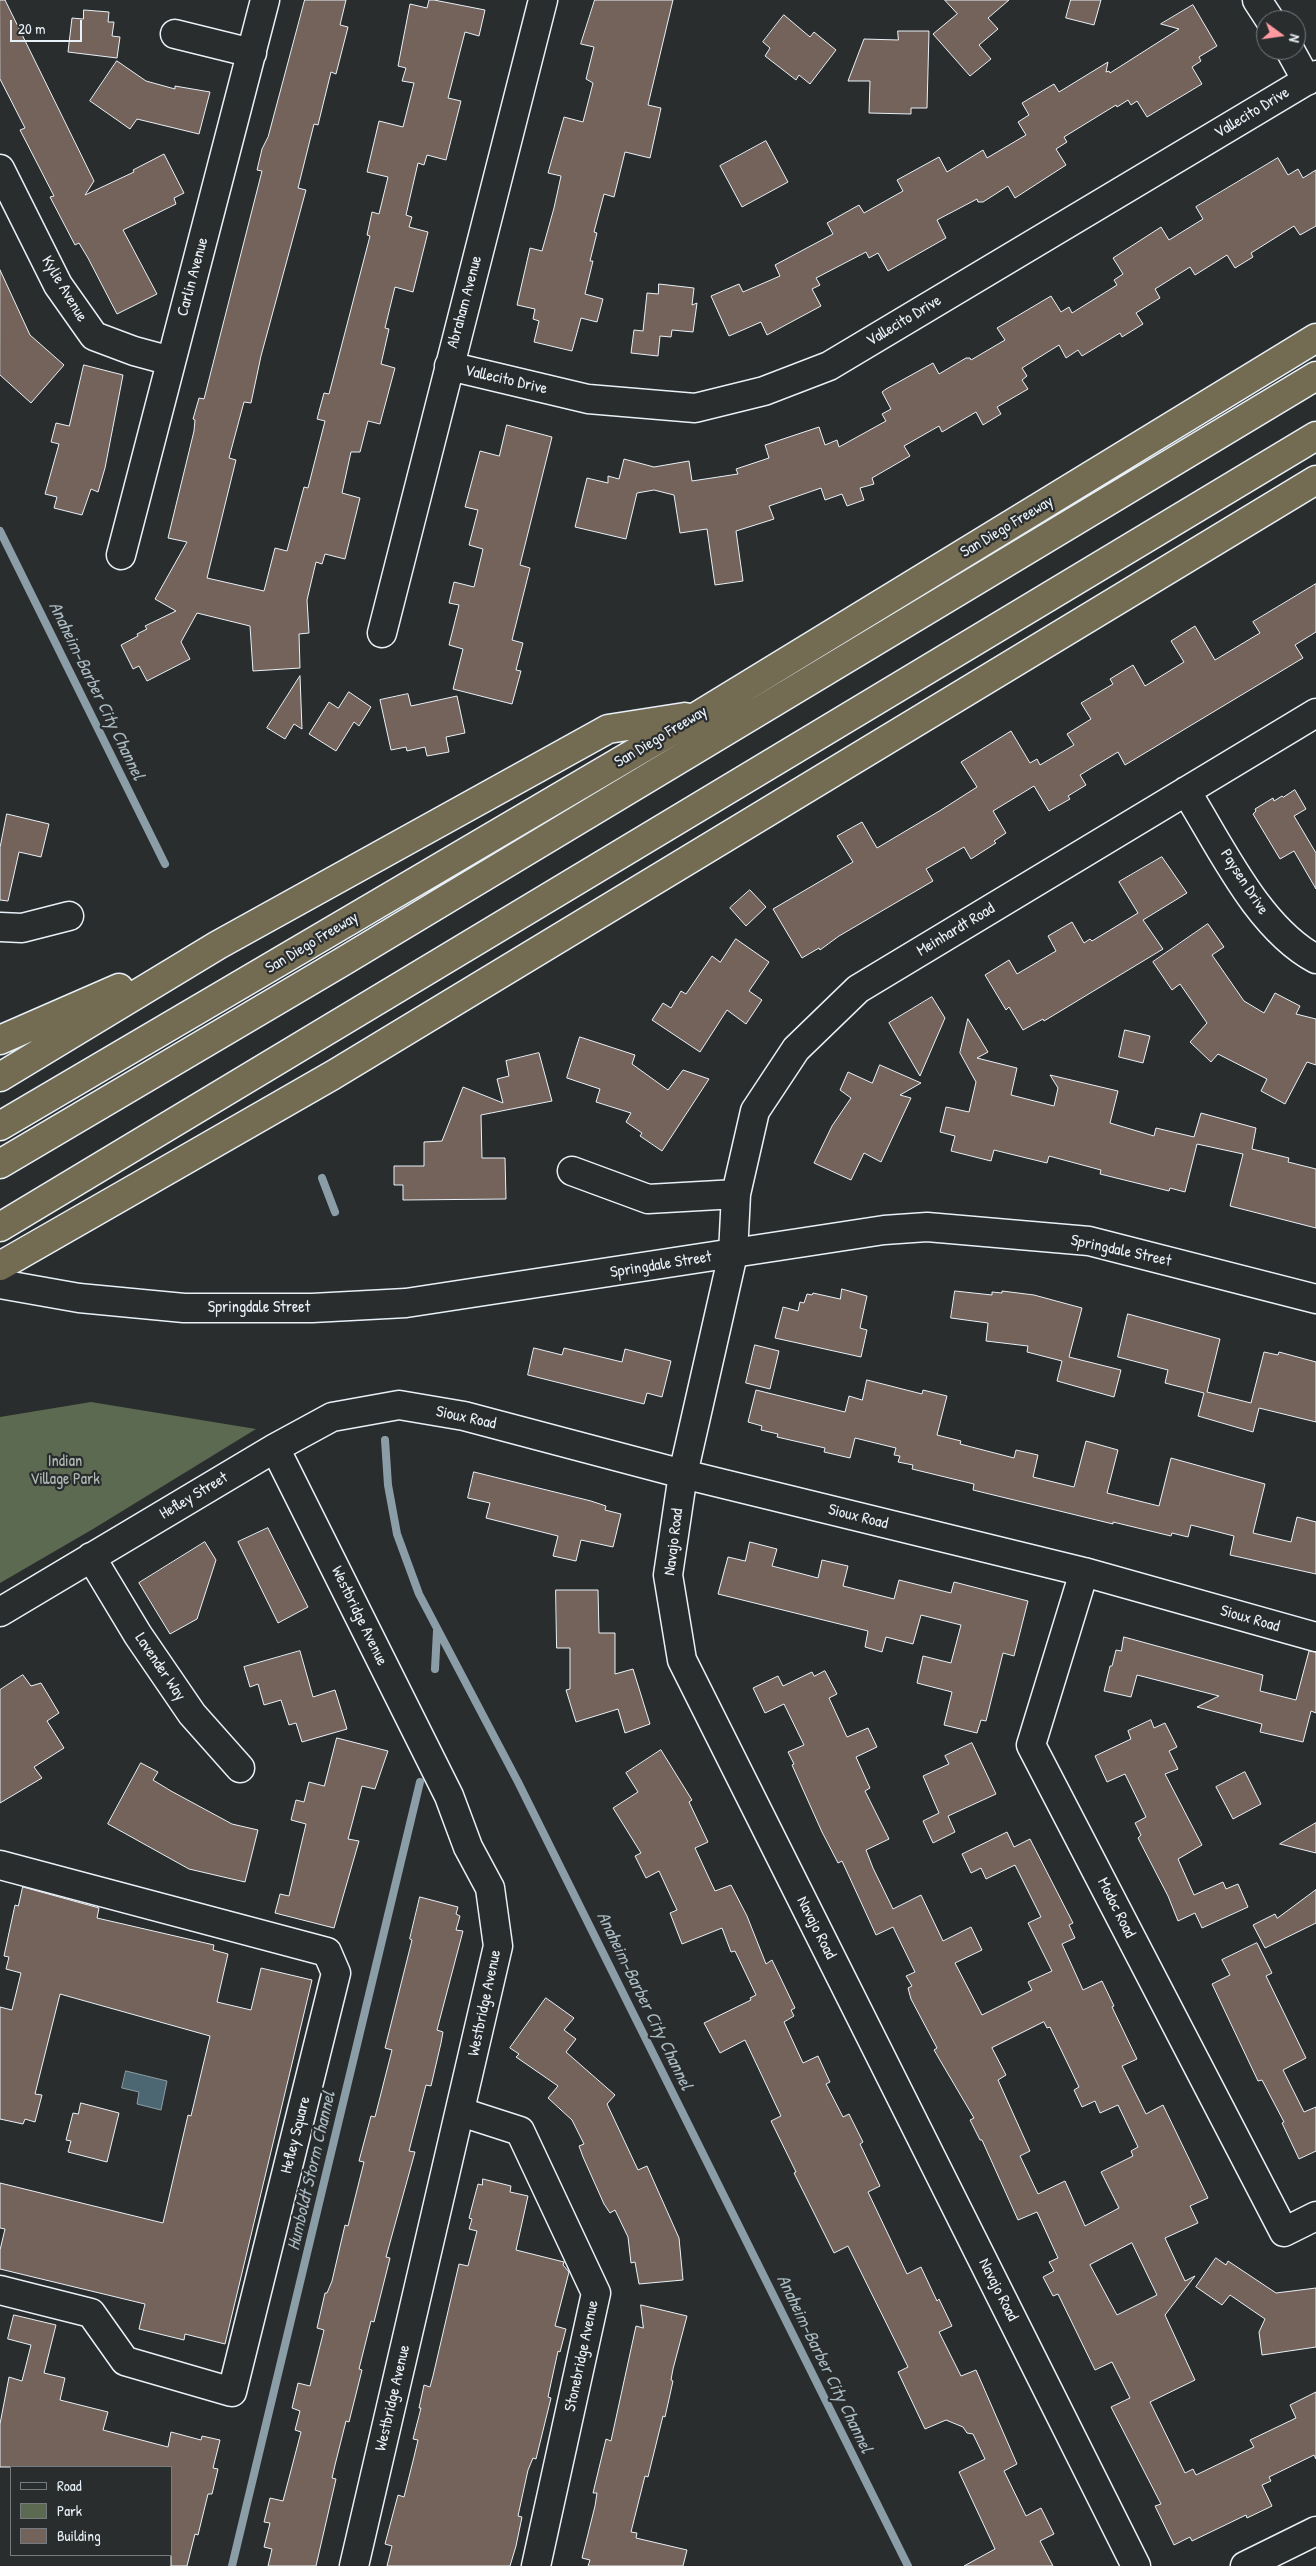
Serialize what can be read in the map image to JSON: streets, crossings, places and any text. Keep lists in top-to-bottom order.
{
  "streets": {
    "highway": ["San Diego Freeway"],
    "street": [
      "Vallecito Drive",
      "Carlin Avenue",
      "Kylie Avenue",
      "Abraham Avenue",
      "Paysen Drive",
      "Meinhardt Road",
      "Springdale Street",
      "Sioux Road",
      "Hefley Street",
      "Navajo Road",
      "Westbridge Avenue",
      "Lavender Way",
      "Modoc Road",
      "Hefley Square",
      "Stonebridge Avenue"
    ]
  },
  "crossings": [
    ["Vallecito Drive", "Abraham Avenue"],
    ["Carlin Avenue", "Kylie Avenue"],
    ["Paysen Drive", "Meinhardt Road"],
    ["Meinhardt Road", "Springdale Street"],
    ["Meinhardt Road", "Navajo Road"],
    ["Springdale Street", "Navajo Road"],
    ["Sioux Road", "Hefley Street"],
    ["Sioux Road", "Navajo Road"],
    ["Sioux Road", "Modoc Road"],
    ["Hefley Street", "Westbridge Avenue"],
    ["Hefley Street", "Lavender Way"],
    ["Westbridge Avenue", "Stonebridge Avenue"]
  ],
  "water": ["Anaheim-Barber City Channel", "Humboldt Storm Channel"],
  "parks": ["Indian Village Park"],
  "legend": ["Road", "Park", "Building"],
  "scale_bar": "20 m",
  "north": "right"
}
